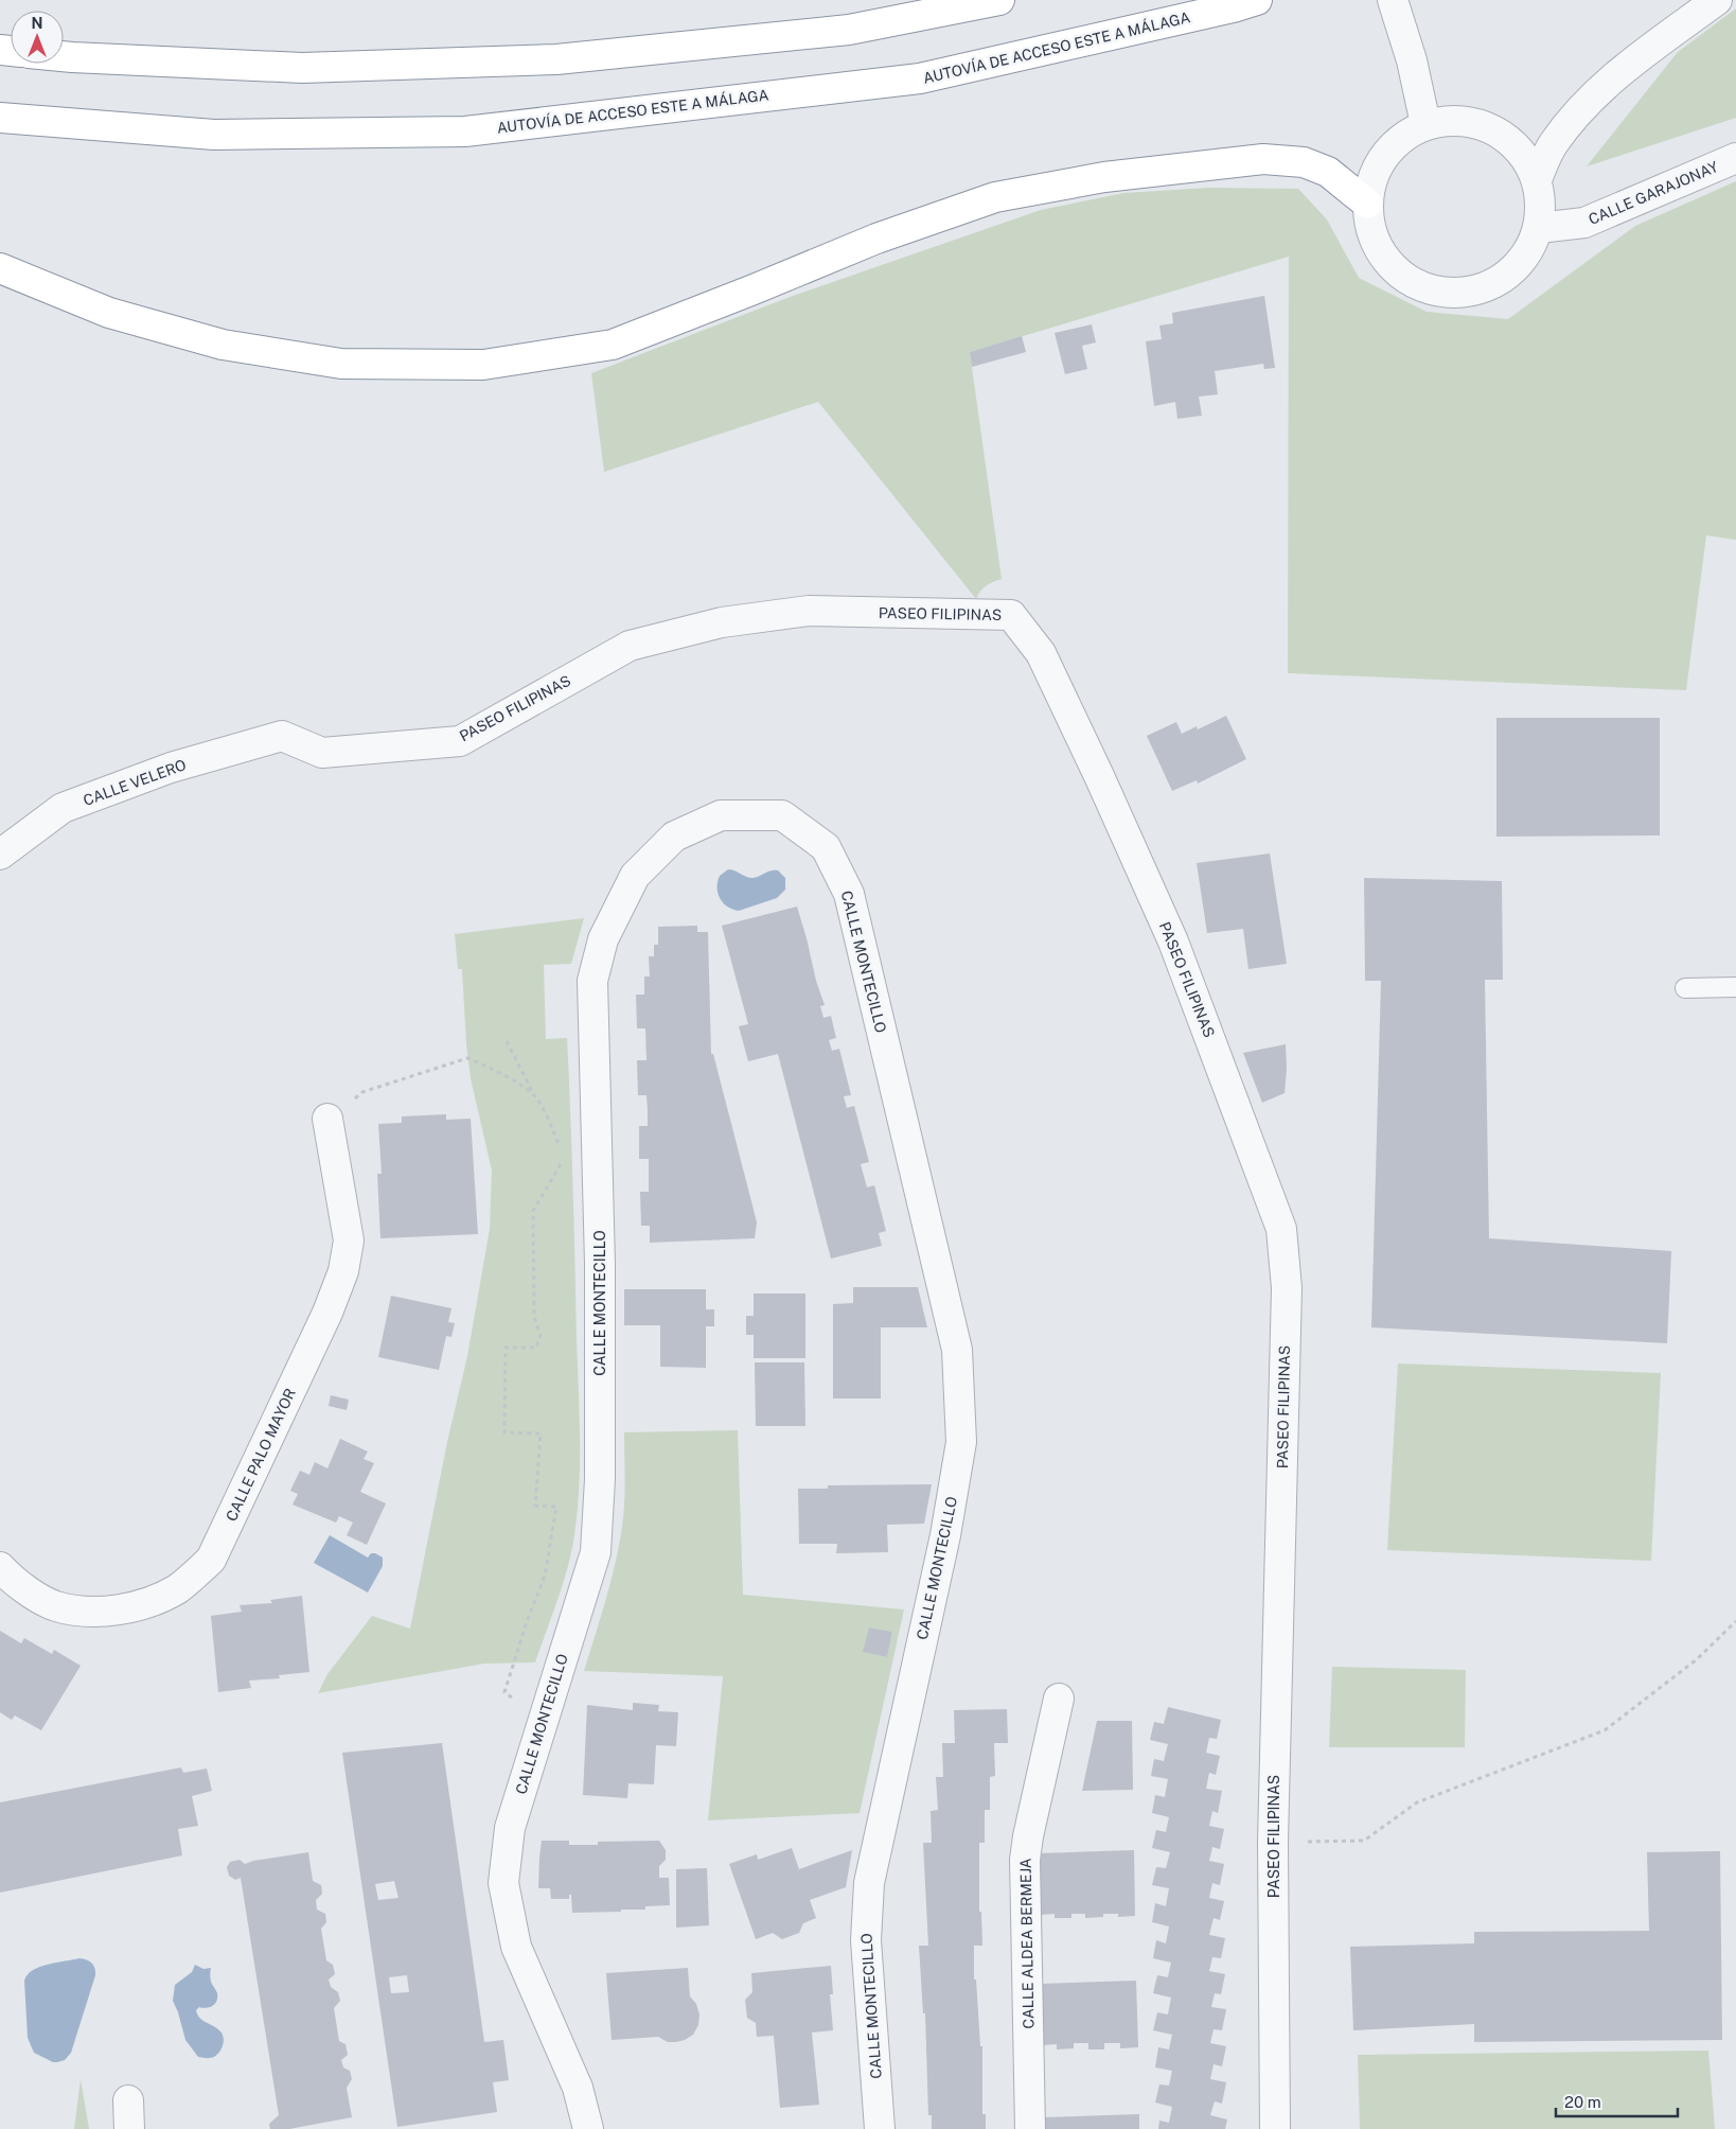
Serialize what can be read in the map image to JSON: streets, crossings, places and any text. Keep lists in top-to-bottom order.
{
  "streets": {
    "highway": ["AUTOVÍA DE ACCESO ESTE A MÁLAGA"],
    "street": [
      "CALLE GARAJONAY",
      "PASEO FILIPINAS",
      "CALLE VELERO",
      "CALLE MONTECILLO",
      "CALLE PALO MAYOR",
      "CALLE ALDEA BERMEJA"
    ]
  },
  "crossings": [
    ["PASEO FILIPINAS", "CALLE VELERO"]
  ],
  "scale_bar": "20 m",
  "north": "top"
}
